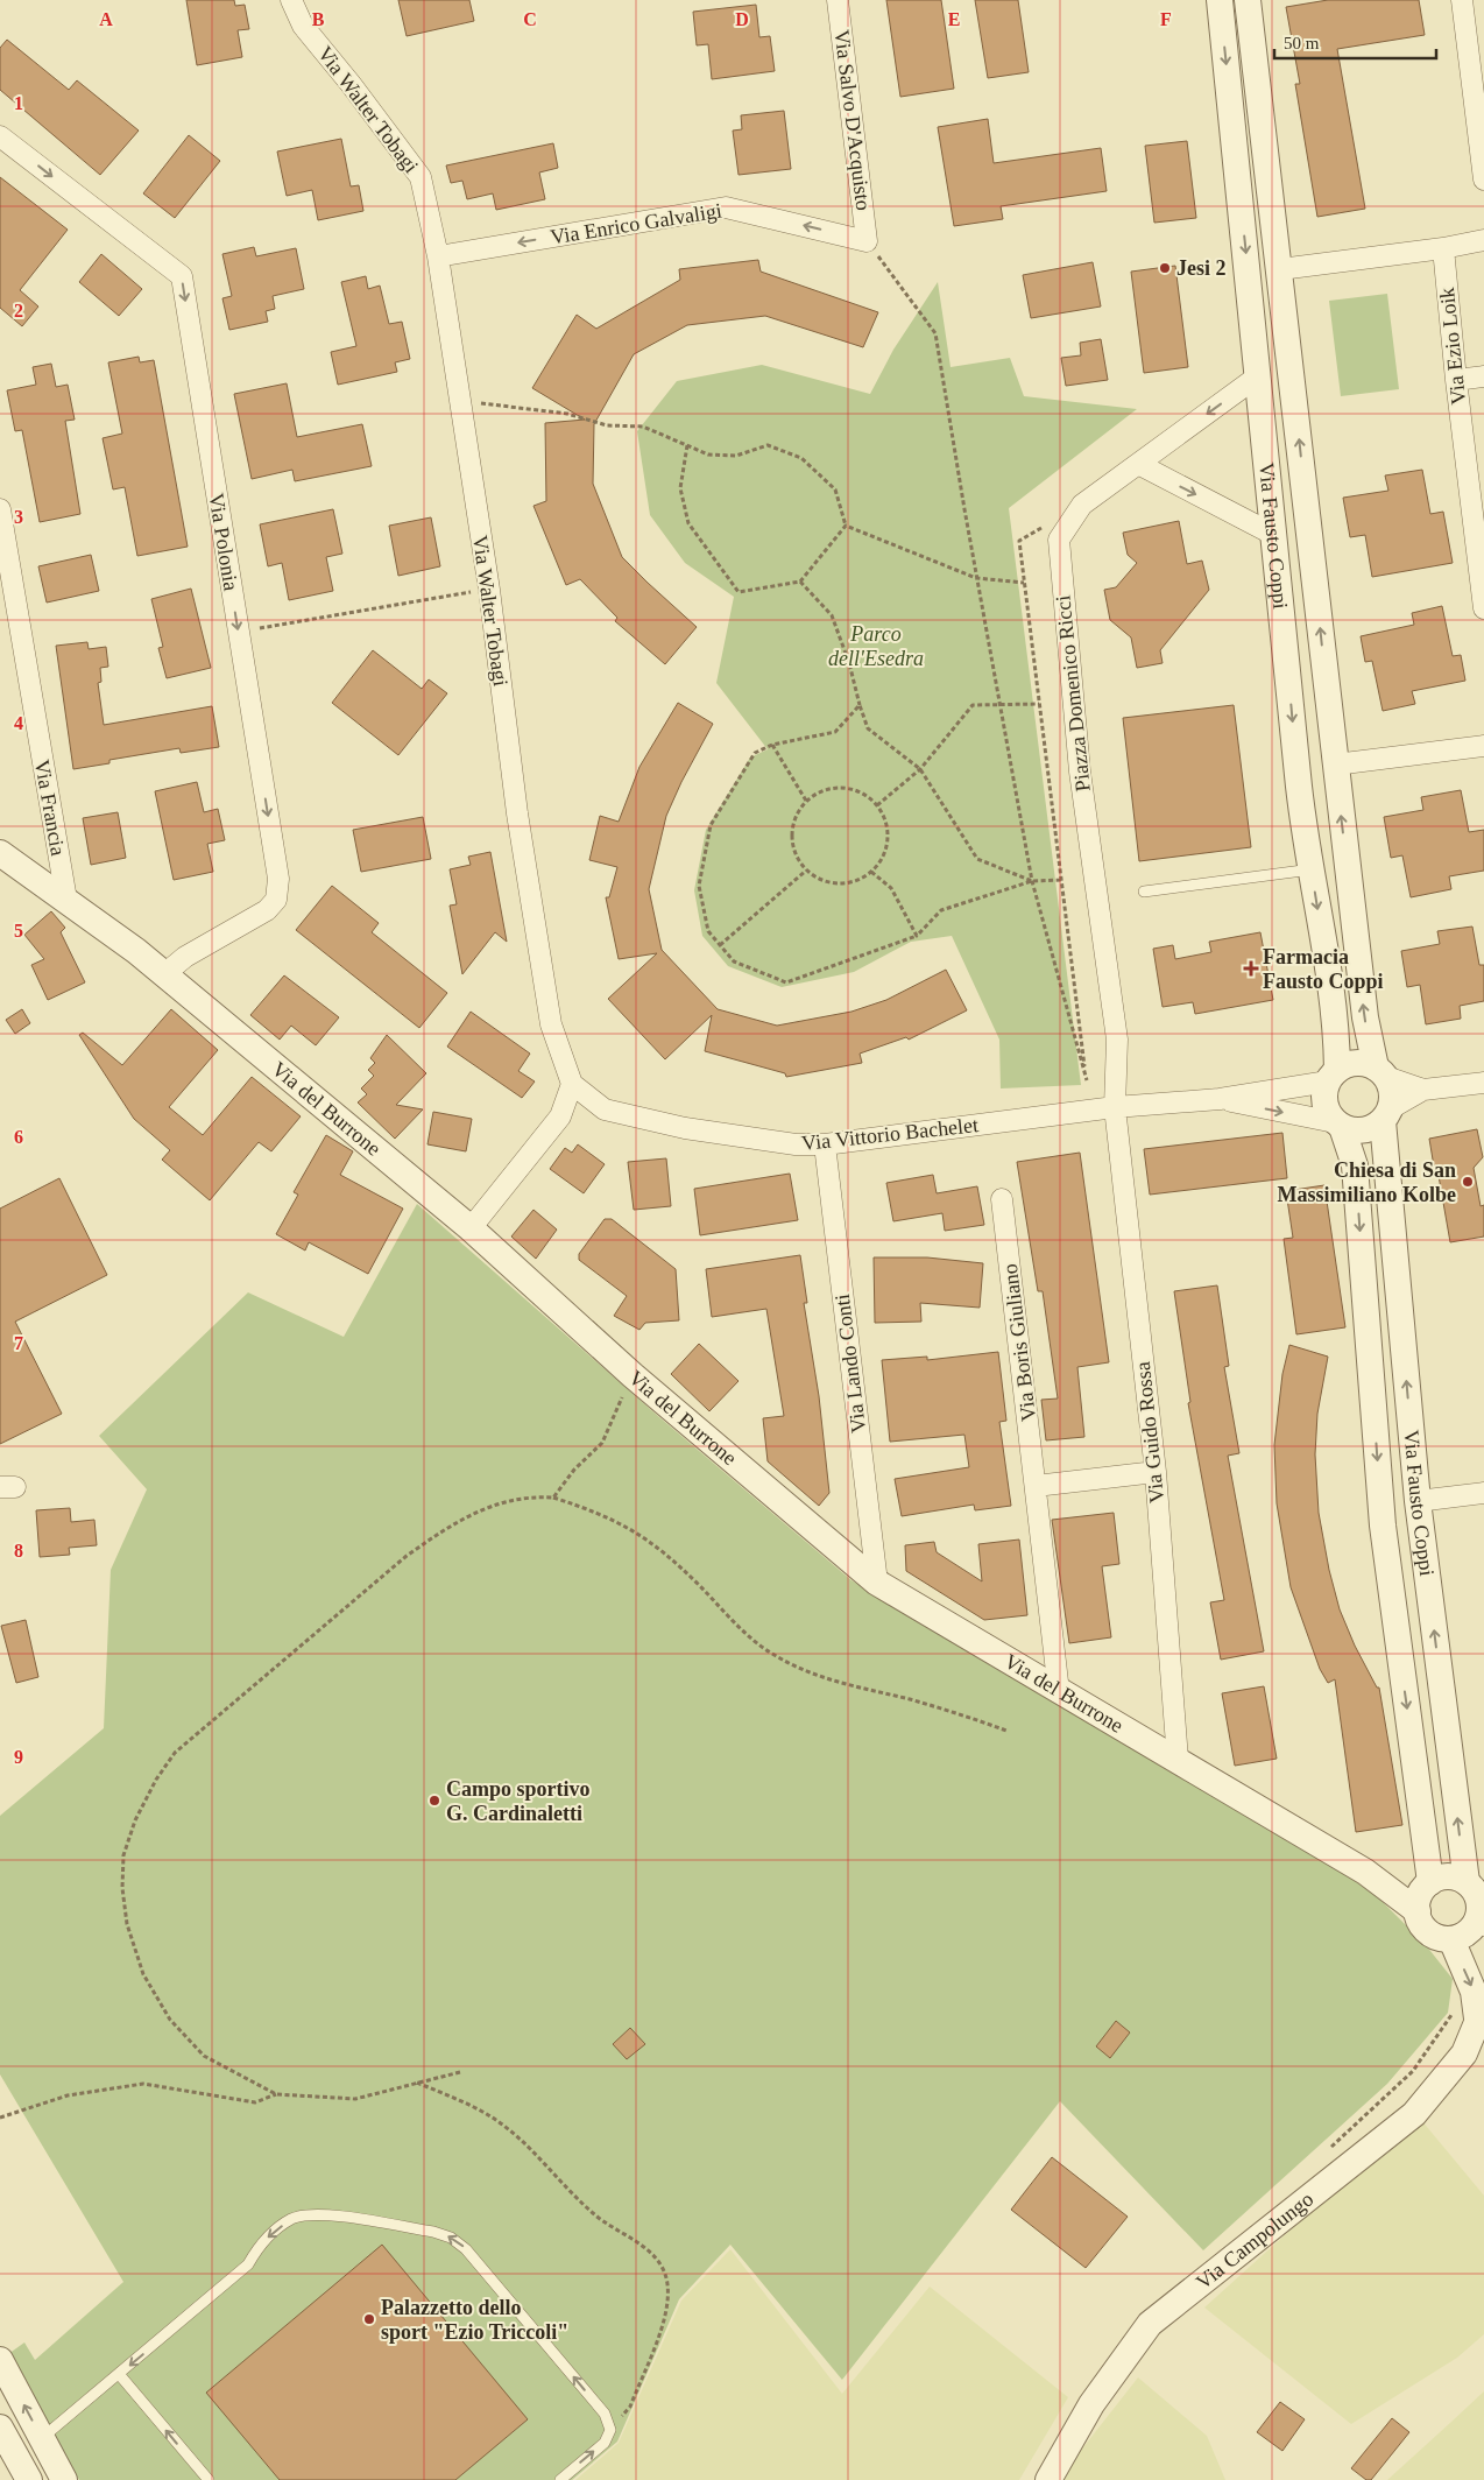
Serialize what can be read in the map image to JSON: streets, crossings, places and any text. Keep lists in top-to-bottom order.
{
  "streets": {
    "street": [
      "Via Walter Tobagi",
      "Via Salvo D'Acquisto",
      "Via Enrico Galvaligi",
      "Via Ezio Loik",
      "Via Fausto Coppi",
      "Via Polonia",
      "Piazza Domenico Ricci",
      "Via Francia",
      "Via del Burrone",
      "Via Vittorio Bachelet",
      "Via Boris Giuliano",
      "Via Lando Conti",
      "Via Guido Rossa",
      "Via Campolungo"
    ]
  },
  "crossings": [
    ["Via Walter Tobagi", "Via Enrico Galvaligi"],
    ["Via Walter Tobagi", "Via Vittorio Bachelet"],
    ["Via Salvo D'Acquisto", "Via Enrico Galvaligi"],
    ["Via Fausto Coppi", "Piazza Domenico Ricci"],
    ["Via Fausto Coppi", "Via del Burrone"],
    ["Via Fausto Coppi", "Via Vittorio Bachelet"],
    ["Via Fausto Coppi", "Via Campolungo"],
    ["Via Polonia", "Via del Burrone"],
    ["Piazza Domenico Ricci", "Via Vittorio Bachelet"],
    ["Piazza Domenico Ricci", "Via Guido Rossa"],
    ["Via Francia", "Via del Burrone"],
    ["Via del Burrone", "Via Boris Giuliano"],
    ["Via del Burrone", "Via Lando Conti"],
    ["Via del Burrone", "Via Guido Rossa"],
    ["Via del Burrone", "Via Campolungo"],
    ["Via Vittorio Bachelet", "Via Lando Conti"],
    ["Via Vittorio Bachelet", "Via Guido Rossa"]
  ],
  "one_way": ["Via Enrico Galvaligi", "Via Polonia"],
  "parks": ["Parco dell'Esedra"],
  "places": {
    "other": [
      "Jesi 2",
      "Chiesa di San Massimiliano Kolbe",
      "Campo sportivo G. Cardinaletti",
      "Palazzetto dello sport \"Ezio Triccoli\""
    ],
    "health": ["Farmacia Fausto Coppi"]
  },
  "scale_bar": "50 m",
  "grid": {
    "columns": [
      "A",
      "B",
      "C",
      "D",
      "E",
      "F"
    ],
    "rows": [
      "1",
      "2",
      "3",
      "4",
      "5",
      "6",
      "7",
      "8",
      "9"
    ]
  }
}
